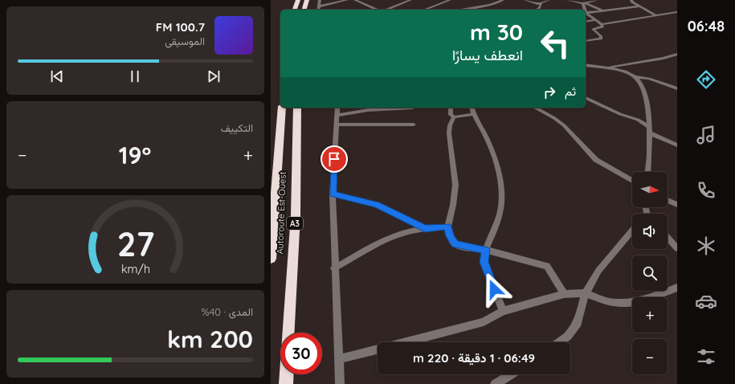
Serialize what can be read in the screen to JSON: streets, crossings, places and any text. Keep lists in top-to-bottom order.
{
  "streets": {
    "highway": ["Autoroute Est-Ouest", "A3"]
  },
  "north": "right",
  "page": {
    "tabs": "06:48",
    "turn": ["30 m", "انعطف يسارًا"],
    "song": ["100.7 FM", "الموسيقى"],
    "then": "ثم",
    "tile": [
      "التكييف",
      ["المدى · 40%", "200 km"]
    ],
    "heat": ["−", "19°", "+"],
    "map_buttons": ["+", "−"],
    "limit": "30",
    "trip": "06:49 · 1 دقيقة · 220 m",
    "gauge": ["27", "km/h"]
  }
}
